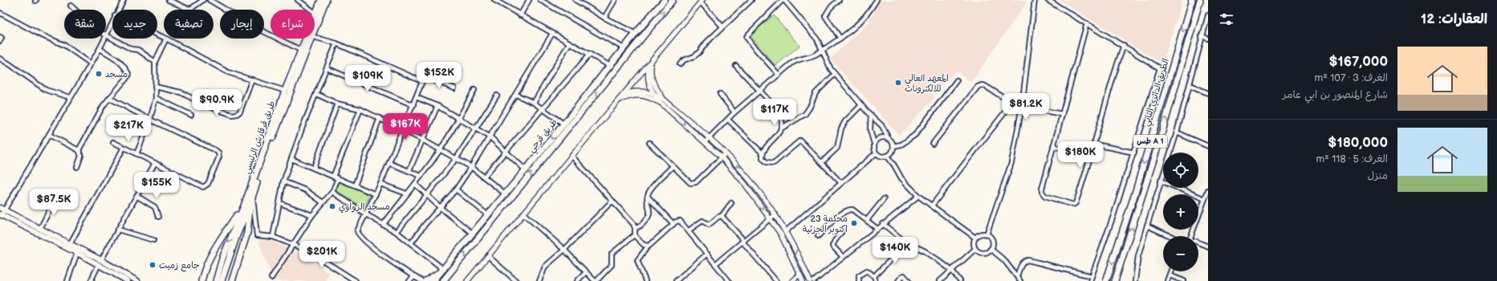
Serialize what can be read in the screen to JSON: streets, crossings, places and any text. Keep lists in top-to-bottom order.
{
  "streets": {
    "main road": [
      "الطريق الدائري الثاني",
      "طريق قرجي",
      "طريق قرقارش الرئيسي",
      "طس A 1"
    ]
  },
  "places": [
    "مسجد",
    "المعهد العالي للالكترونات",
    "مسجد الزواوي",
    "محكمة 23 اكتوبر الجزئية",
    "جامع زميت"
  ],
  "page": {
    "heading": "العقارات: 12",
    "chip": [
      "شراء",
      "إيجار",
      "تصفية",
      "جديد",
      "شقة"
    ],
    "list": [
      {
        "name": "$167,000",
        "note": "الغرف: 3 · 107 m² · شارع المنصور بن ابي عامر"
      },
      {
        "name": "$180,000",
        "note": "الغرف: 5 · 118 m² · منزل"
      }
    ],
    "price": [
      "$152K",
      "$109K",
      "$90.9K",
      "$81.2K",
      "$117K",
      "$167K",
      "$217K",
      "$180K",
      "$155K",
      "$87.5K",
      "$140K",
      "$201K"
    ],
    "map_buttons": ["+", "−"]
  }
}
